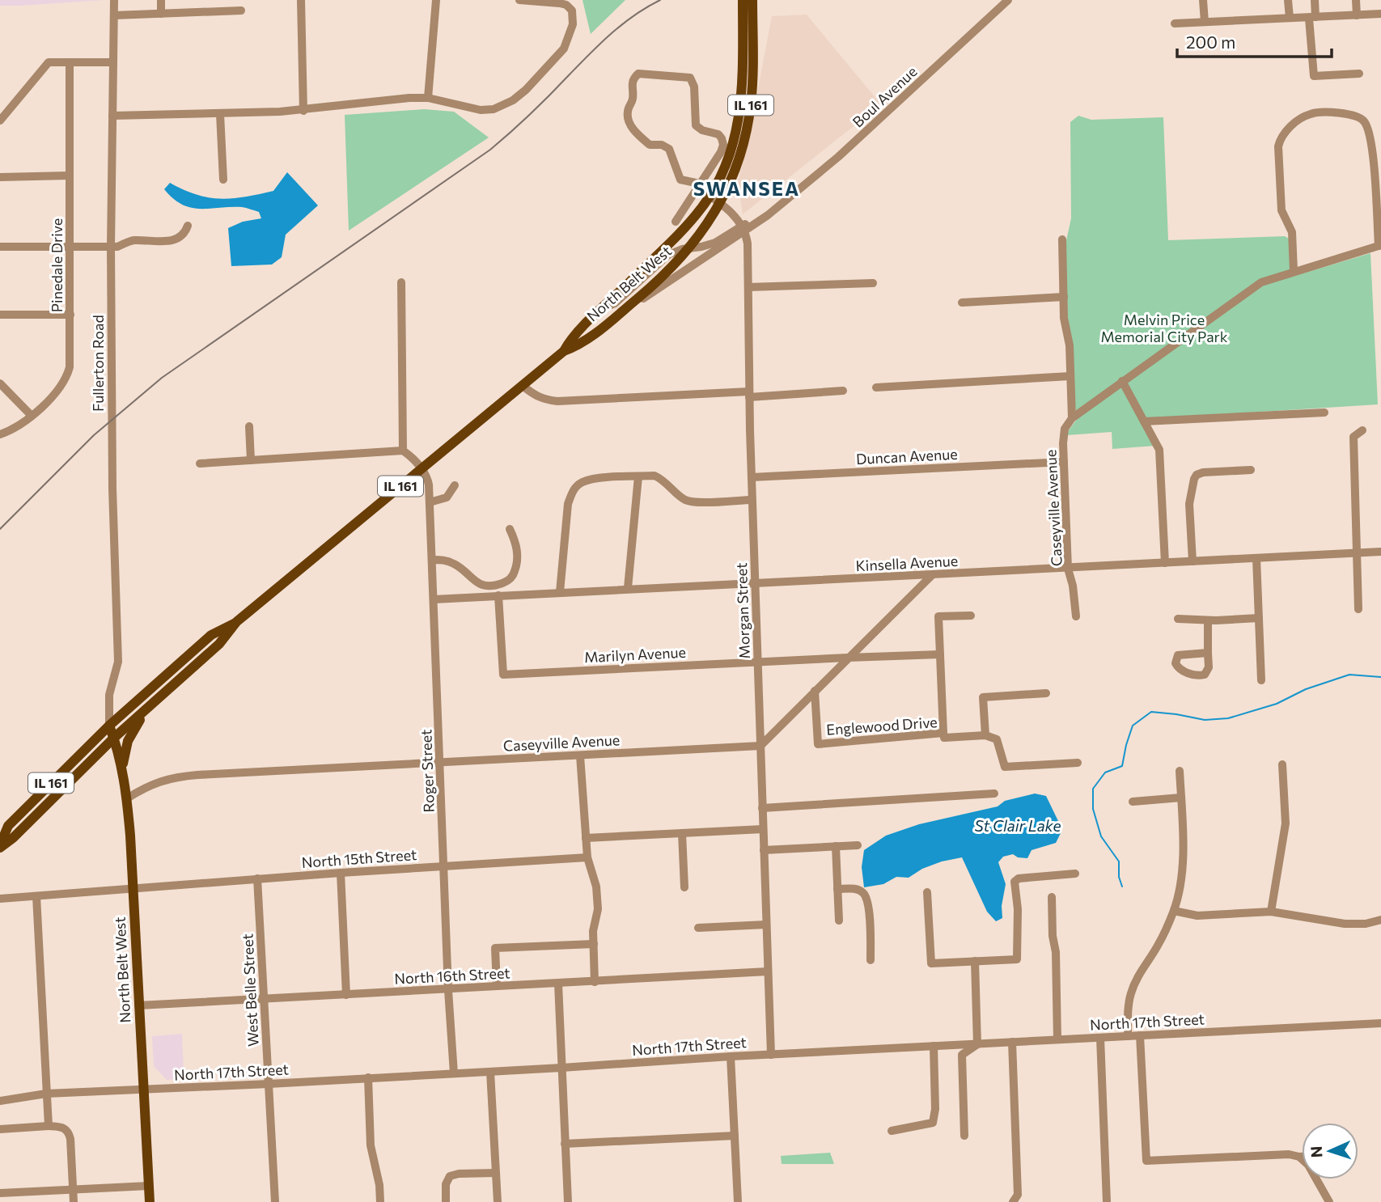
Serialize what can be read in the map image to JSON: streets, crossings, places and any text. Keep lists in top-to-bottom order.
{
  "streets": {
    "main road": ["IL 161", "North Belt West"],
    "street": [
      "Boul Avenue",
      "Pinedale Drive",
      "Fullerton Road",
      "Duncan Avenue",
      "Caseyville Avenue",
      "Kinsella Avenue",
      "Morgan Street",
      "Marilyn Avenue",
      "Englewood Drive",
      "Roger Street",
      "North 15th Street",
      "North 16th Street",
      "West Belle Street",
      "North 17th Street"
    ]
  },
  "crossings": [
    ["Boul Avenue", "North Belt West"],
    ["Boul Avenue", "Morgan Street"],
    ["IL 161", "North Belt West"],
    ["IL 161", "Fullerton Road"],
    ["North Belt West", "Fullerton Road"],
    ["North Belt West", "Caseyville Avenue"],
    ["North Belt West", "Roger Street"],
    ["North Belt West", "North 15th Street"],
    ["North Belt West", "North 16th Street"],
    ["North Belt West", "North 17th Street"],
    ["Duncan Avenue", "Caseyville Avenue"],
    ["Duncan Avenue", "Morgan Street"],
    ["Caseyville Avenue", "Kinsella Avenue"],
    ["Caseyville Avenue", "Morgan Street"],
    ["Caseyville Avenue", "Roger Street"],
    ["Kinsella Avenue", "Morgan Street"],
    ["Kinsella Avenue", "Marilyn Avenue"],
    ["Kinsella Avenue", "Roger Street"],
    ["Morgan Street", "Marilyn Avenue"],
    ["Morgan Street", "North 16th Street"],
    ["Morgan Street", "North 17th Street"],
    ["Roger Street", "North 15th Street"],
    ["Roger Street", "North 16th Street"],
    ["Roger Street", "North 17th Street"],
    ["North 15th Street", "West Belle Street"],
    ["North 16th Street", "West Belle Street"],
    ["West Belle Street", "North 17th Street"]
  ],
  "districts": ["SWANSEA"],
  "water": ["St Clair Lake"],
  "parks": ["Melvin Price Memorial City Park"],
  "scale_bar": "200 m",
  "north": "left"
}
